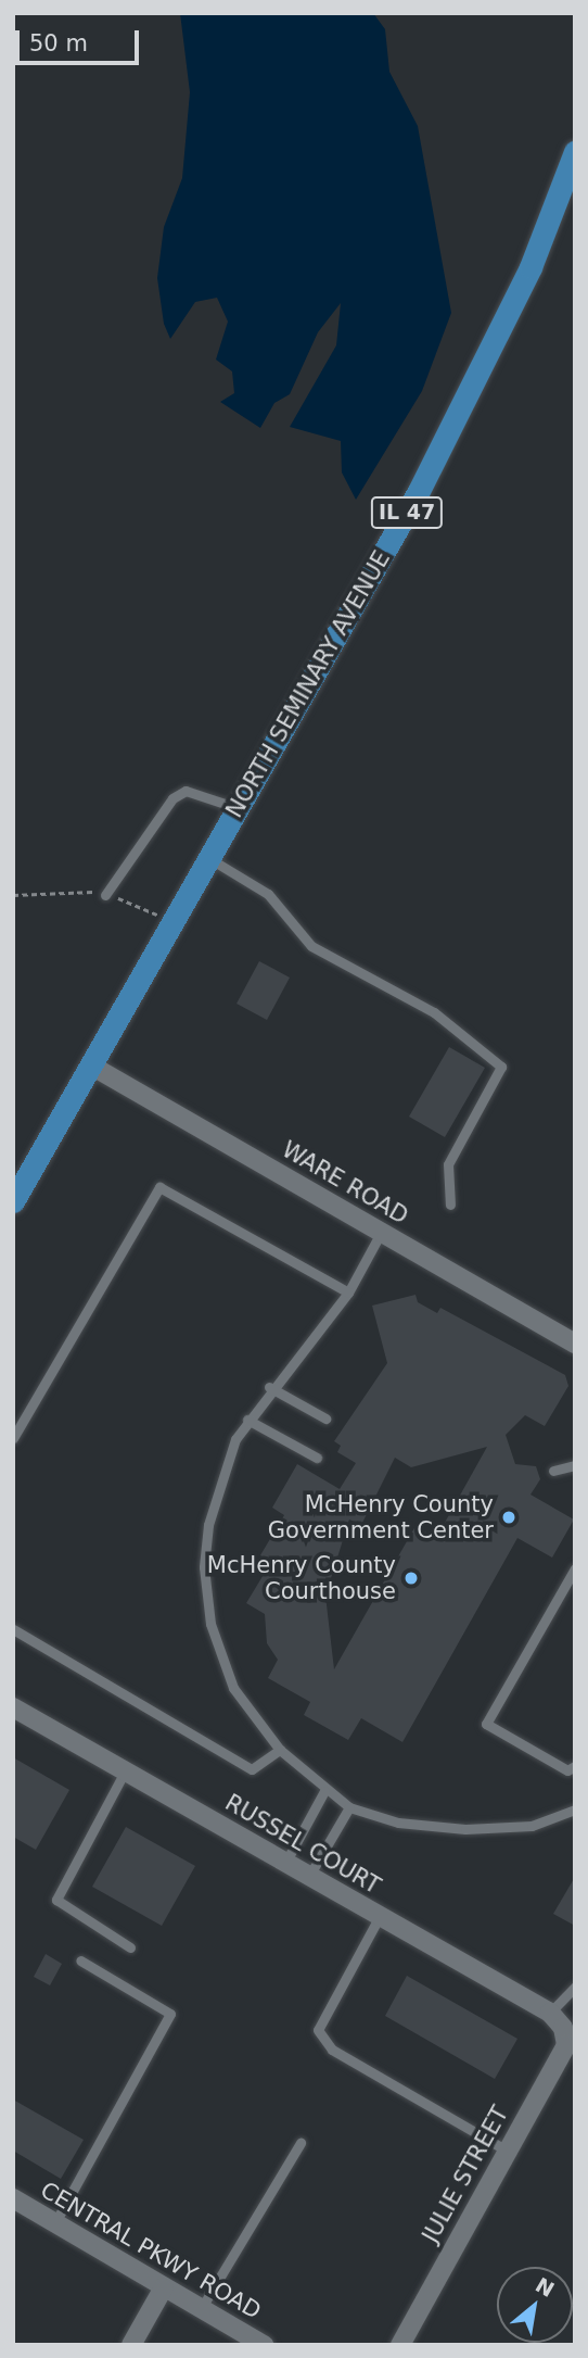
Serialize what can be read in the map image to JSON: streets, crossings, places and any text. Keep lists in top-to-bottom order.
{
  "streets": {
    "main road": ["IL 47", "NORTH SEMINARY AVENUE"],
    "street": [
      "WARE ROAD",
      "RUSSEL COURT",
      "JULIE STREET",
      "CENTRAL PKWY ROAD"
    ]
  },
  "crossings": [
    ["NORTH SEMINARY AVENUE", "WARE ROAD"],
    ["RUSSEL COURT", "JULIE STREET"]
  ],
  "places": ["McHenry County Government Center", "McHenry County Courthouse"],
  "scale_bar": "50 m",
  "north": "top right"
}
